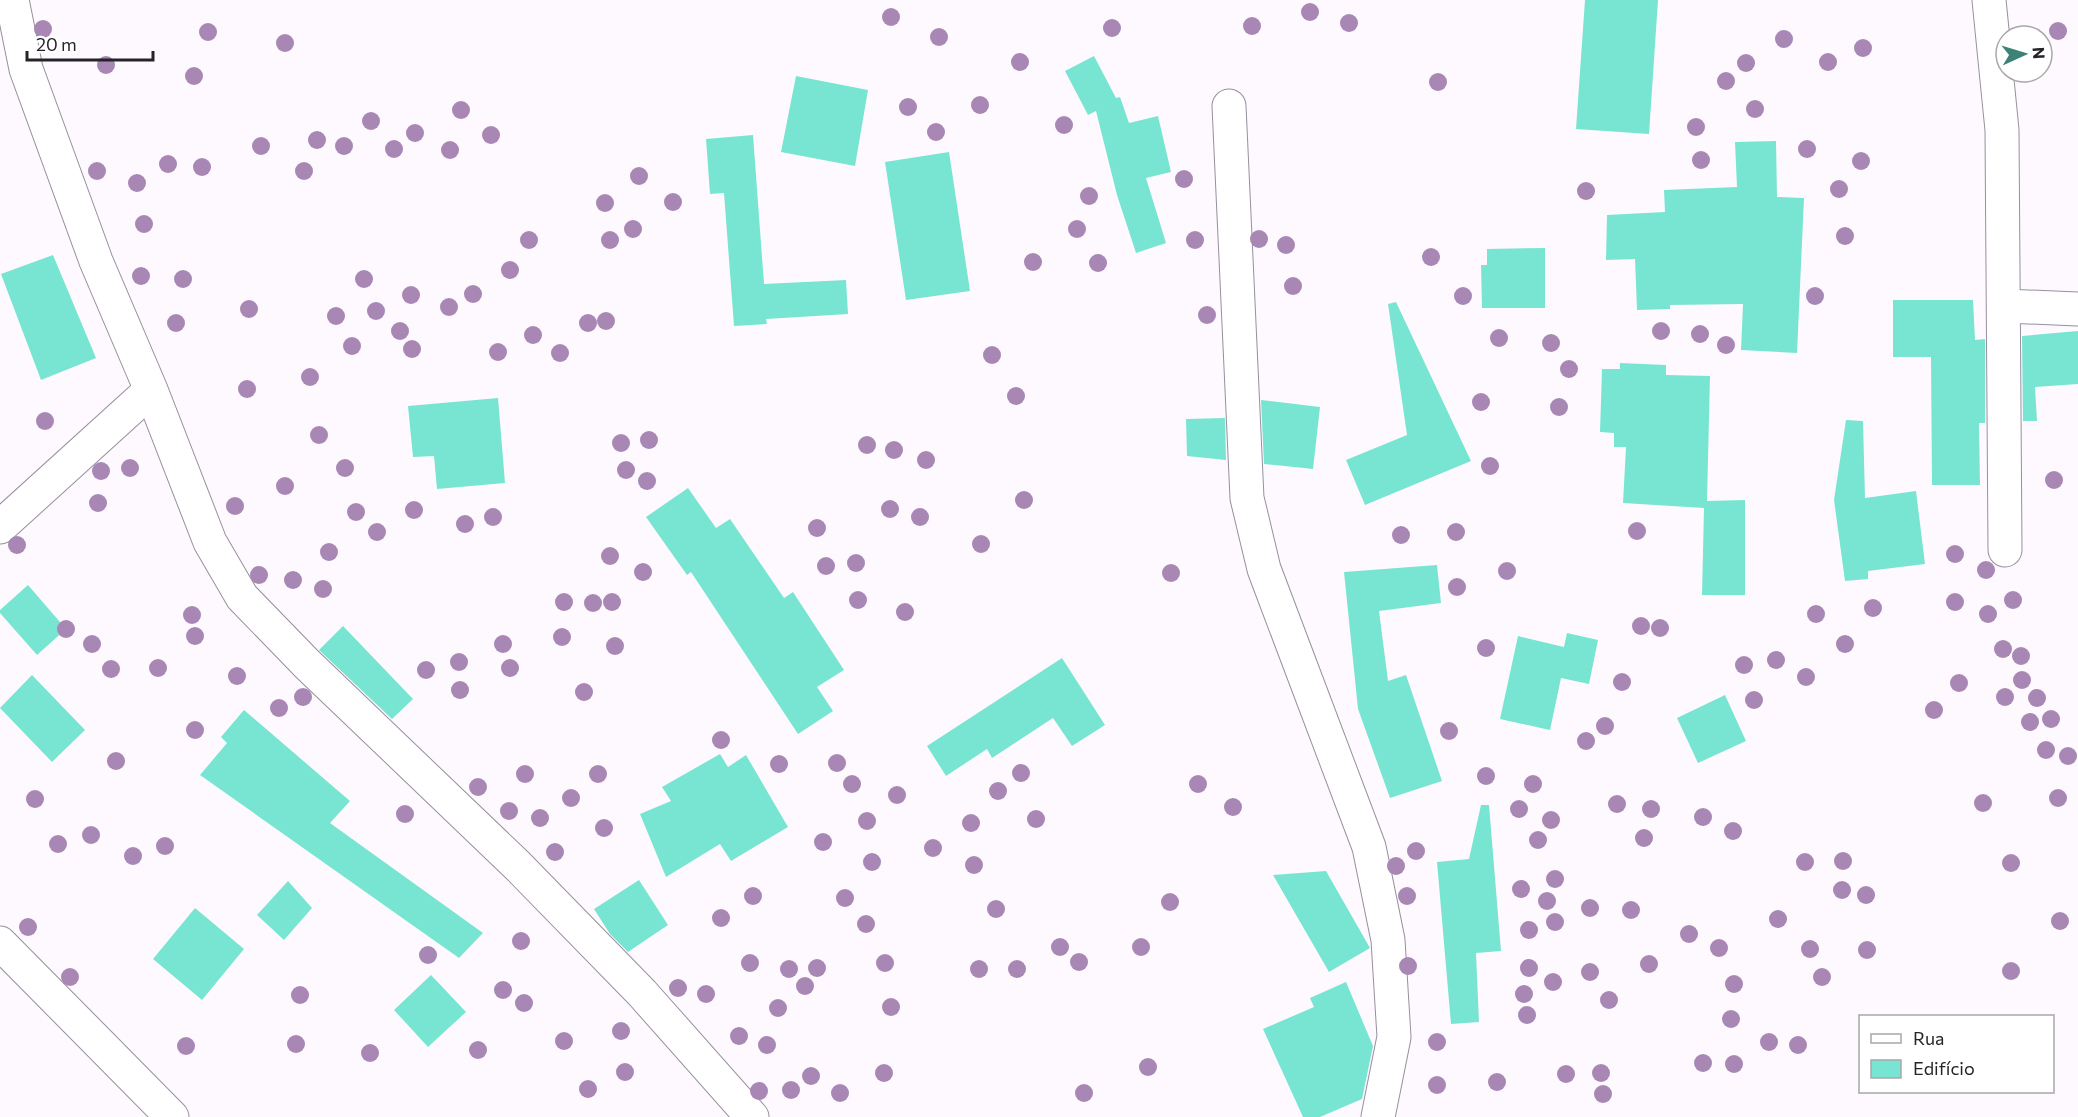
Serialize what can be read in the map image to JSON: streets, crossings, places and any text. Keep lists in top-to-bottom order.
{
  "legend": ["Rua", "Edifício"],
  "scale_bar": "20 m",
  "north": "right"
}
